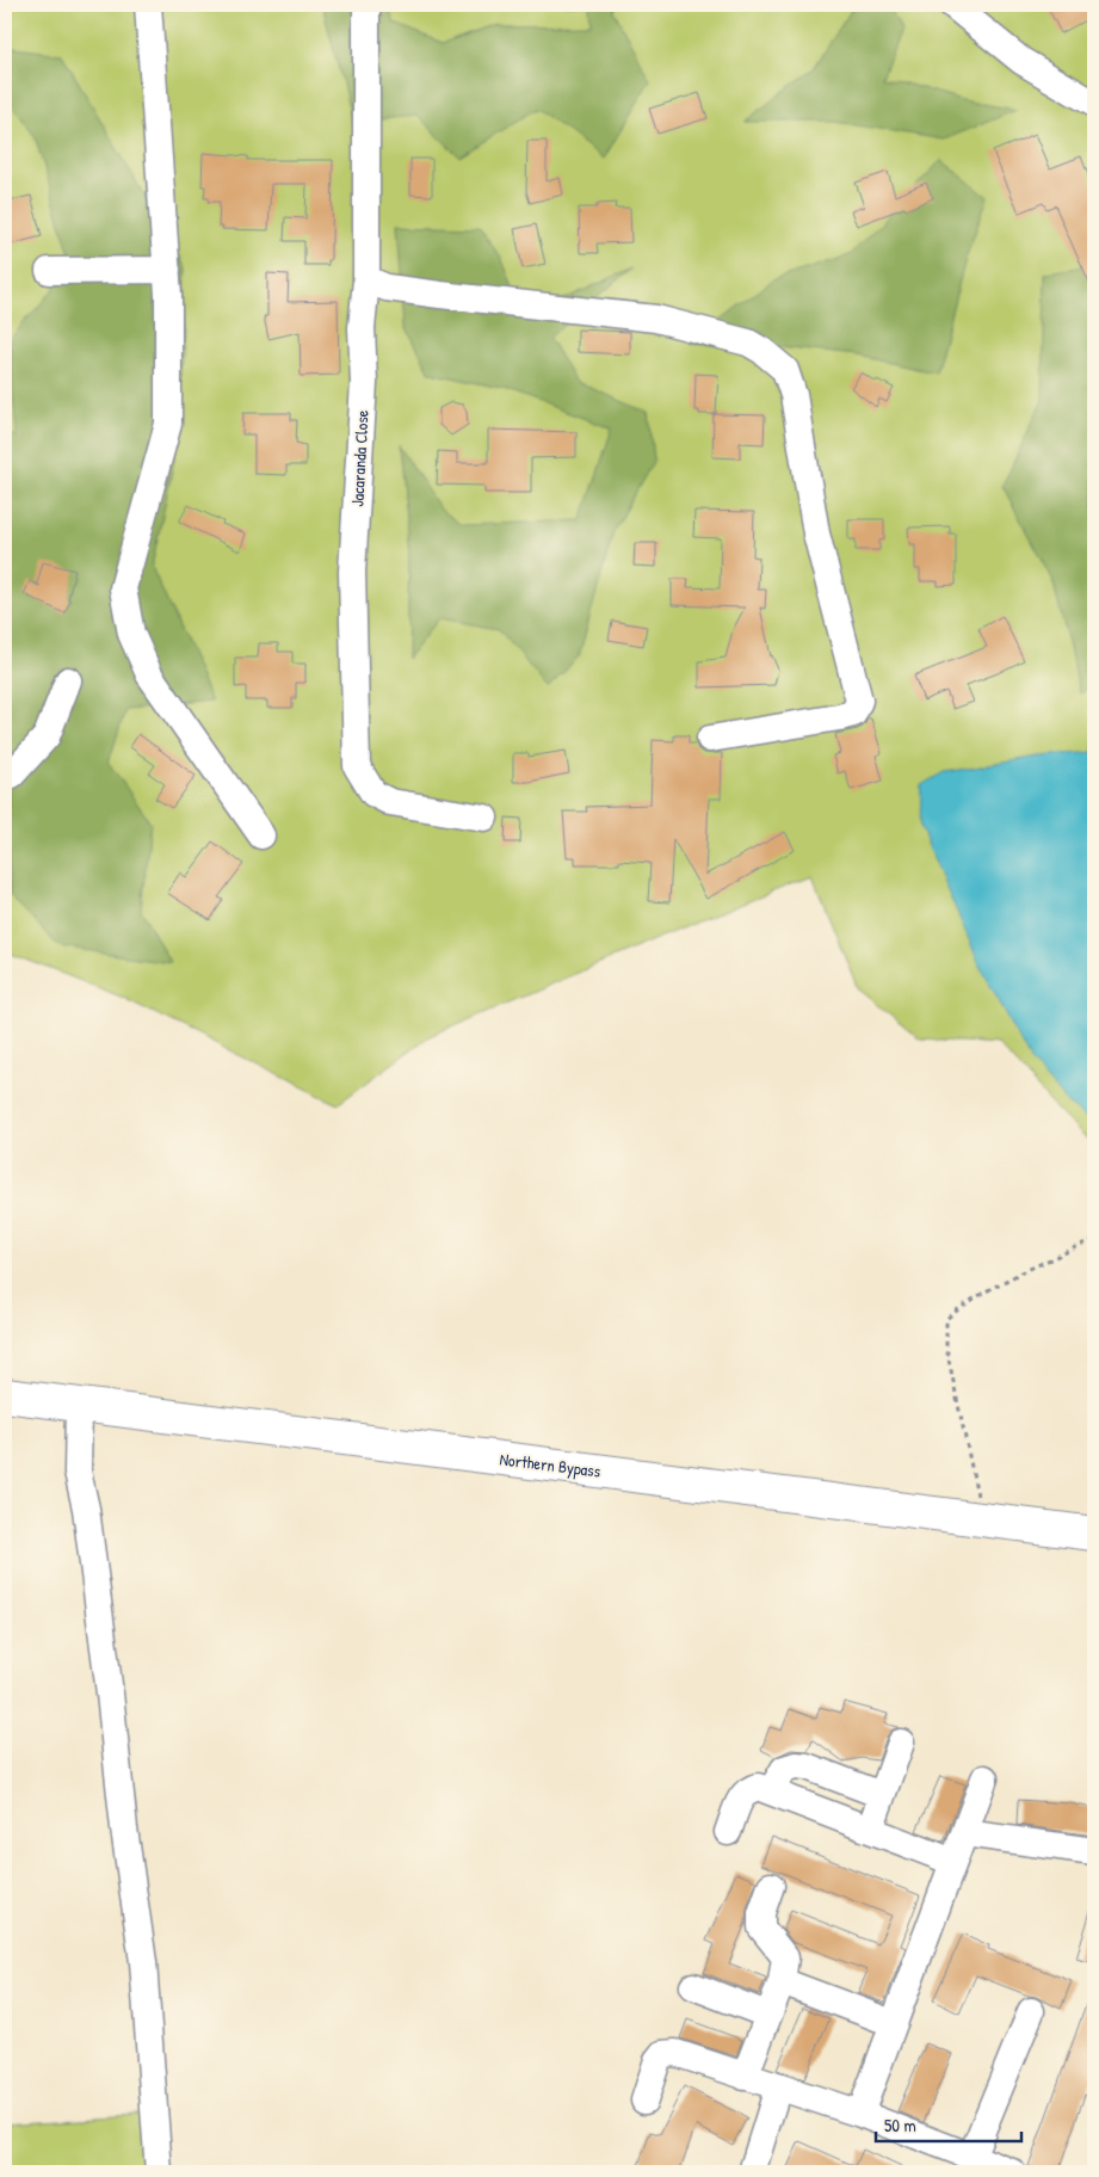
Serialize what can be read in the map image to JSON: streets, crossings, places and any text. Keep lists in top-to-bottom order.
{
  "streets": {
    "main road": ["Northern Bypass"],
    "street": ["Jacaranda Close"]
  },
  "scale_bar": "50 m"
}
